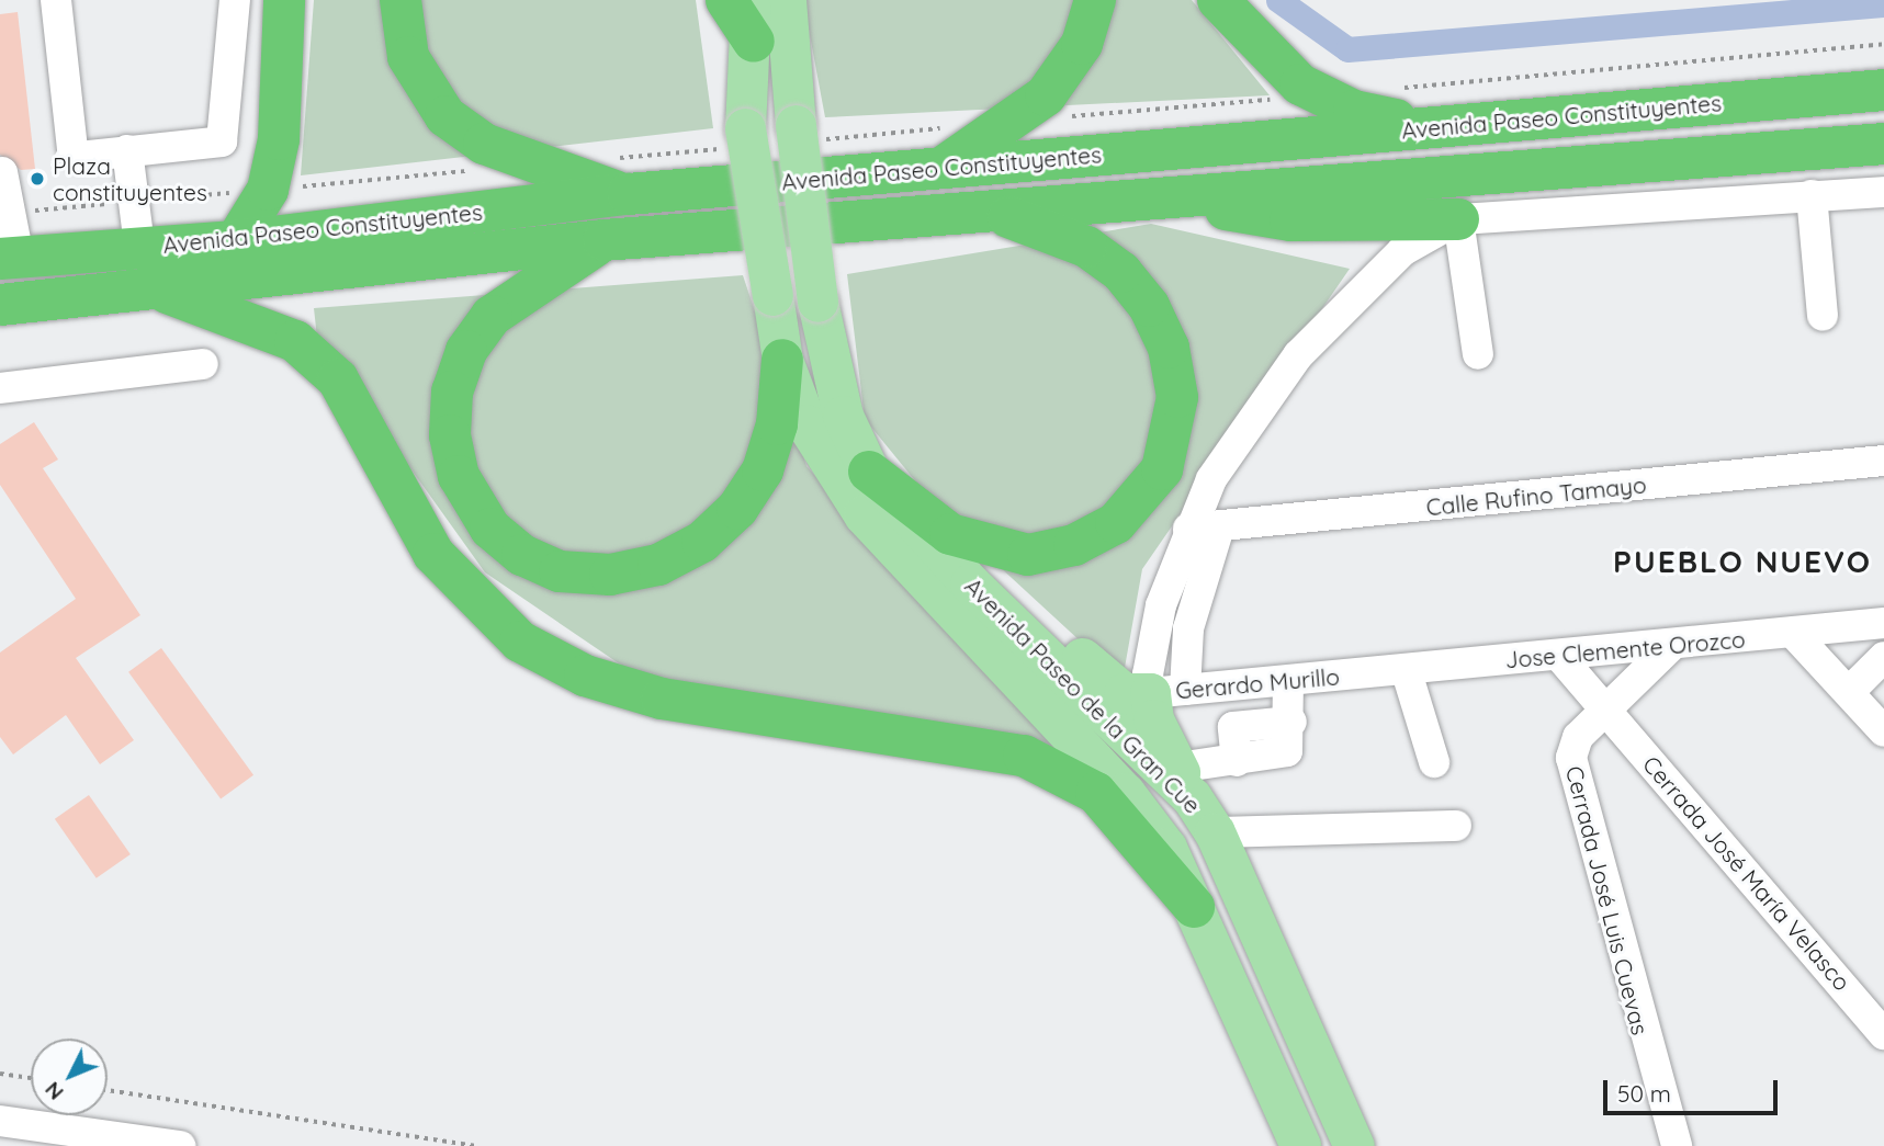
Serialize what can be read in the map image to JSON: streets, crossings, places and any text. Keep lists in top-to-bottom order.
{
  "streets": {
    "highway": ["Avenida Paseo Constituyentes"],
    "main road": ["Avenida Paseo de la Gran Cue"],
    "street": [
      "Calle Rufino Tamayo",
      "Jose Clemente Orozco",
      "Gerardo Murillo",
      "Cerrada José María Velasco",
      "Cerrada José Luis Cuevas"
    ]
  },
  "crossings": [
    ["Jose Clemente Orozco", "Gerardo Murillo"],
    ["Jose Clemente Orozco", "Cerrada José María Velasco"],
    ["Cerrada José María Velasco", "Cerrada José Luis Cuevas"]
  ],
  "districts": ["PUEBLO NUEVO"],
  "places": ["Plaza constituyentes"],
  "scale_bar": "50 m",
  "north": "bottom left"
}
